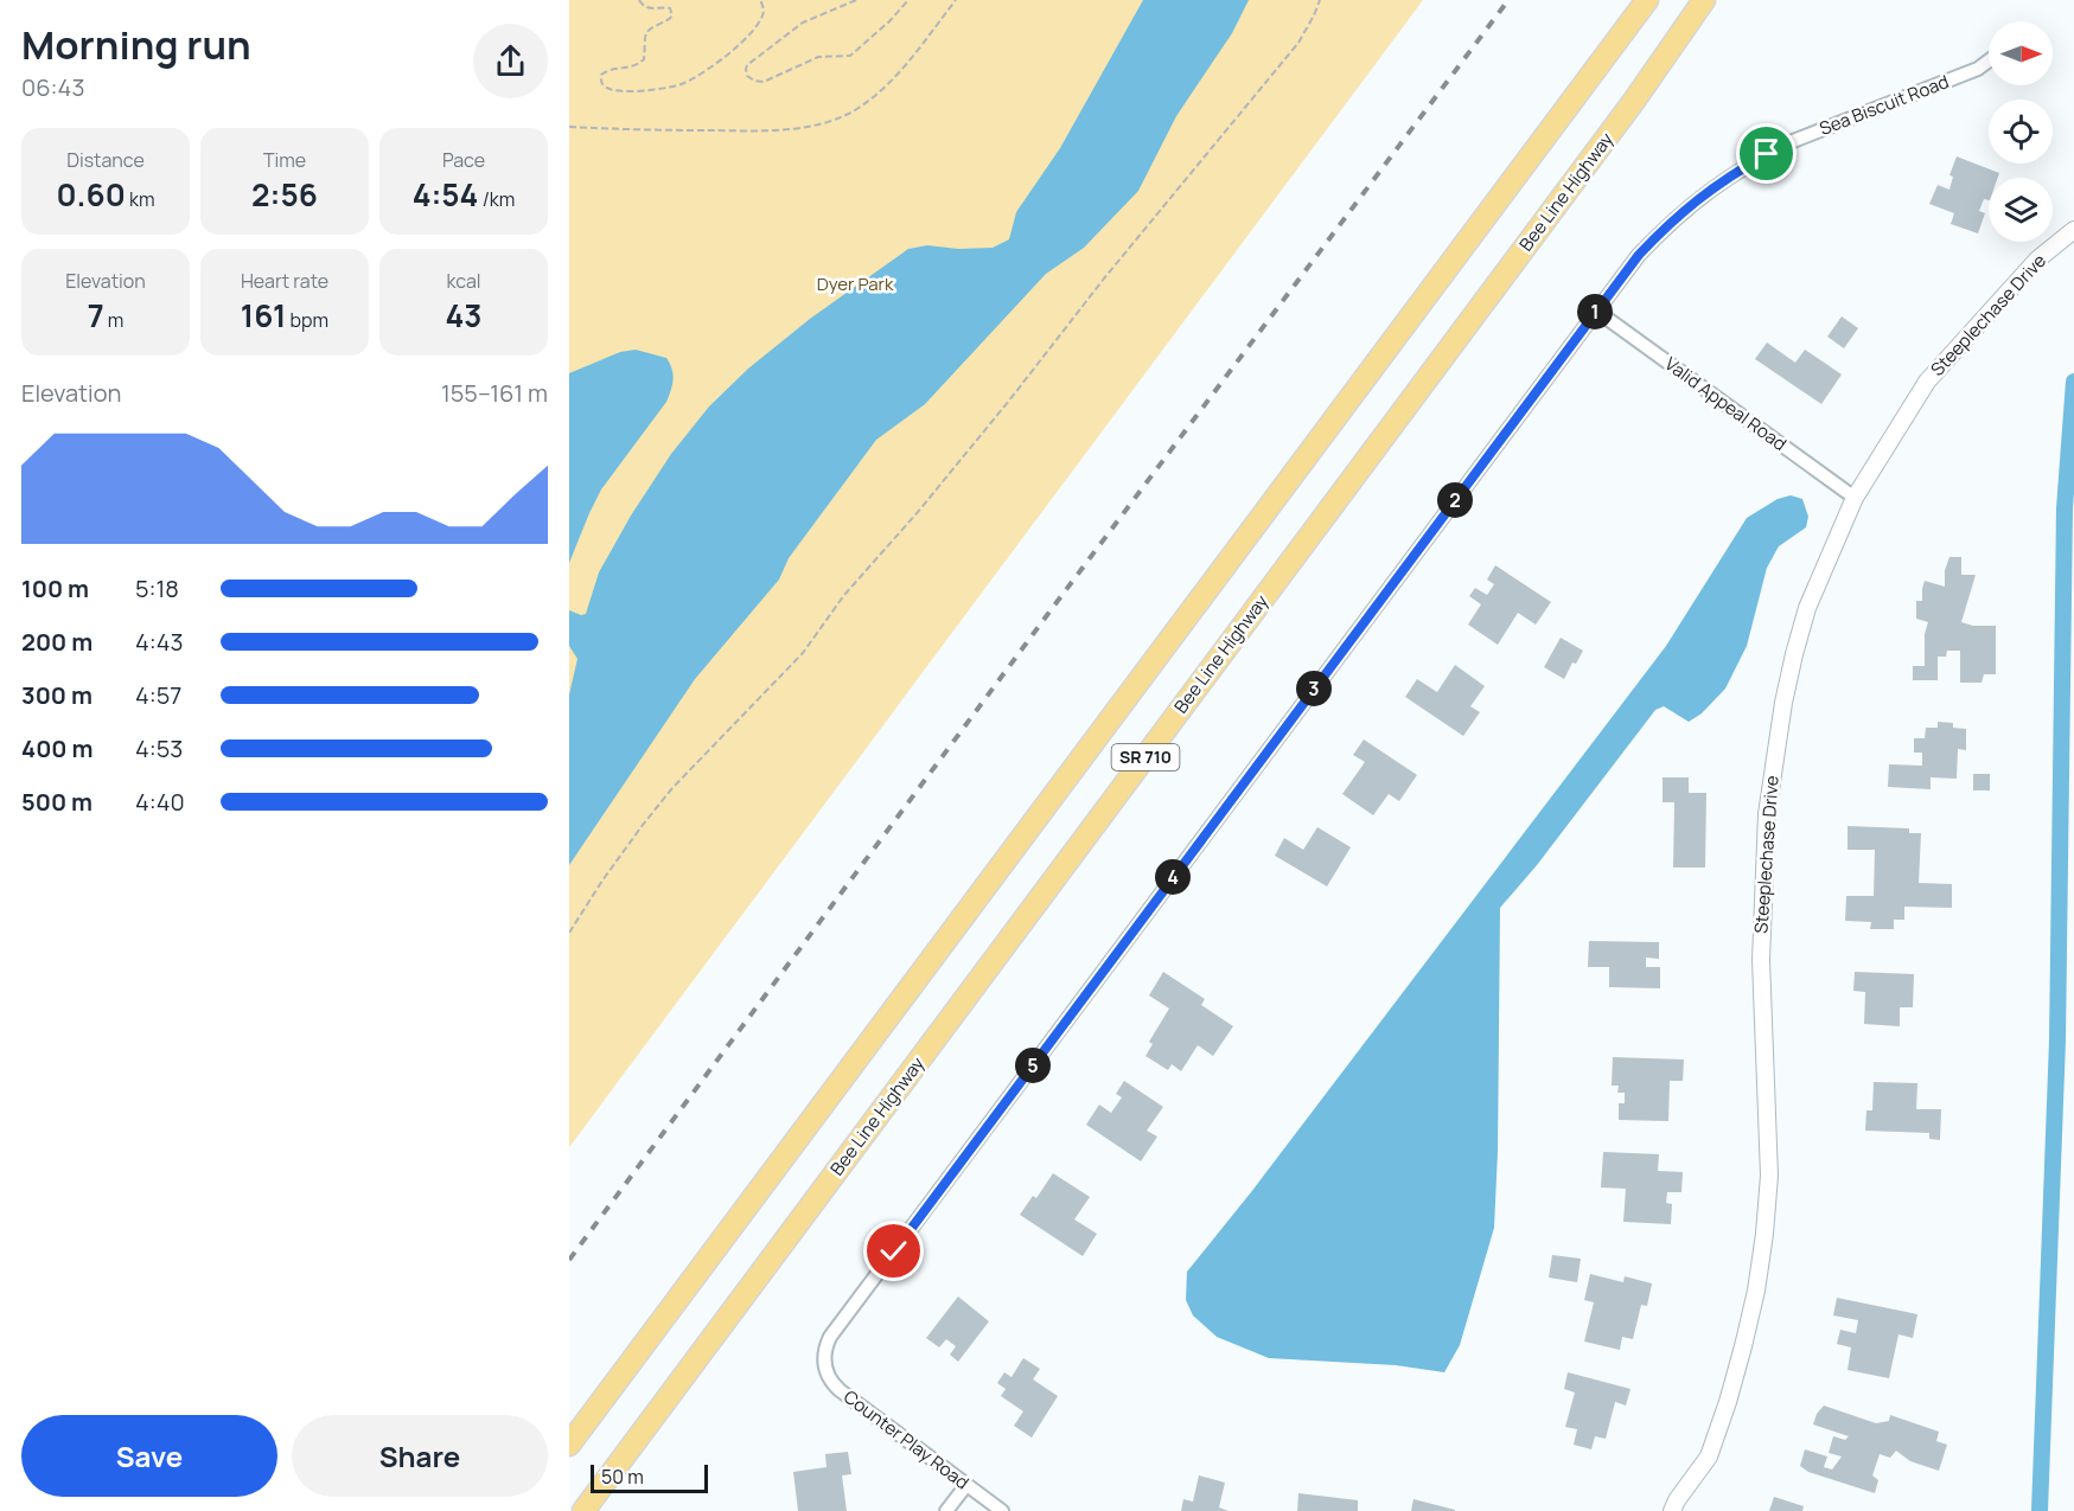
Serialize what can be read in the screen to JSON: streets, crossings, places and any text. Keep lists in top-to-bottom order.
{
  "streets": {
    "highway": ["Bee Line Highway", "SR 710"],
    "street": [
      "Sea Biscuit Road",
      "Steeplechase Drive",
      "Valid Appeal Road",
      "Counter Play Road"
    ]
  },
  "crossings": [
    ["Sea Biscuit Road", "Valid Appeal Road"],
    ["Sea Biscuit Road", "Counter Play Road"],
    ["Steeplechase Drive", "Valid Appeal Road"]
  ],
  "parks": ["Dyer Park"],
  "scale_bar": "50 m",
  "north": "right",
  "page": {
    "heading": ["Morning run", "06:43"],
    "stats": [
      ["Distance", "0.60 km"],
      ["Time", "2:56"],
      ["Pace", "4:54 /km"],
      ["Elevation", "7 m"],
      ["Heart rate", "161 bpm"],
      ["kcal", "43"]
    ],
    "pins": [
      "1",
      "2",
      "3",
      "4",
      "5"
    ],
    "chart": ["Elevation", "155–161 m"],
    "list": [
      {
        "name": "100 m",
        "note": "5:18"
      },
      {
        "name": "200 m",
        "note": "4:43"
      },
      {
        "name": "300 m",
        "note": "4:57"
      },
      {
        "name": "400 m",
        "note": "4:53"
      },
      {
        "name": "500 m",
        "note": "4:40"
      }
    ],
    "buttons": ["Save", "Share"],
    "scale": "50 m"
  }
}
